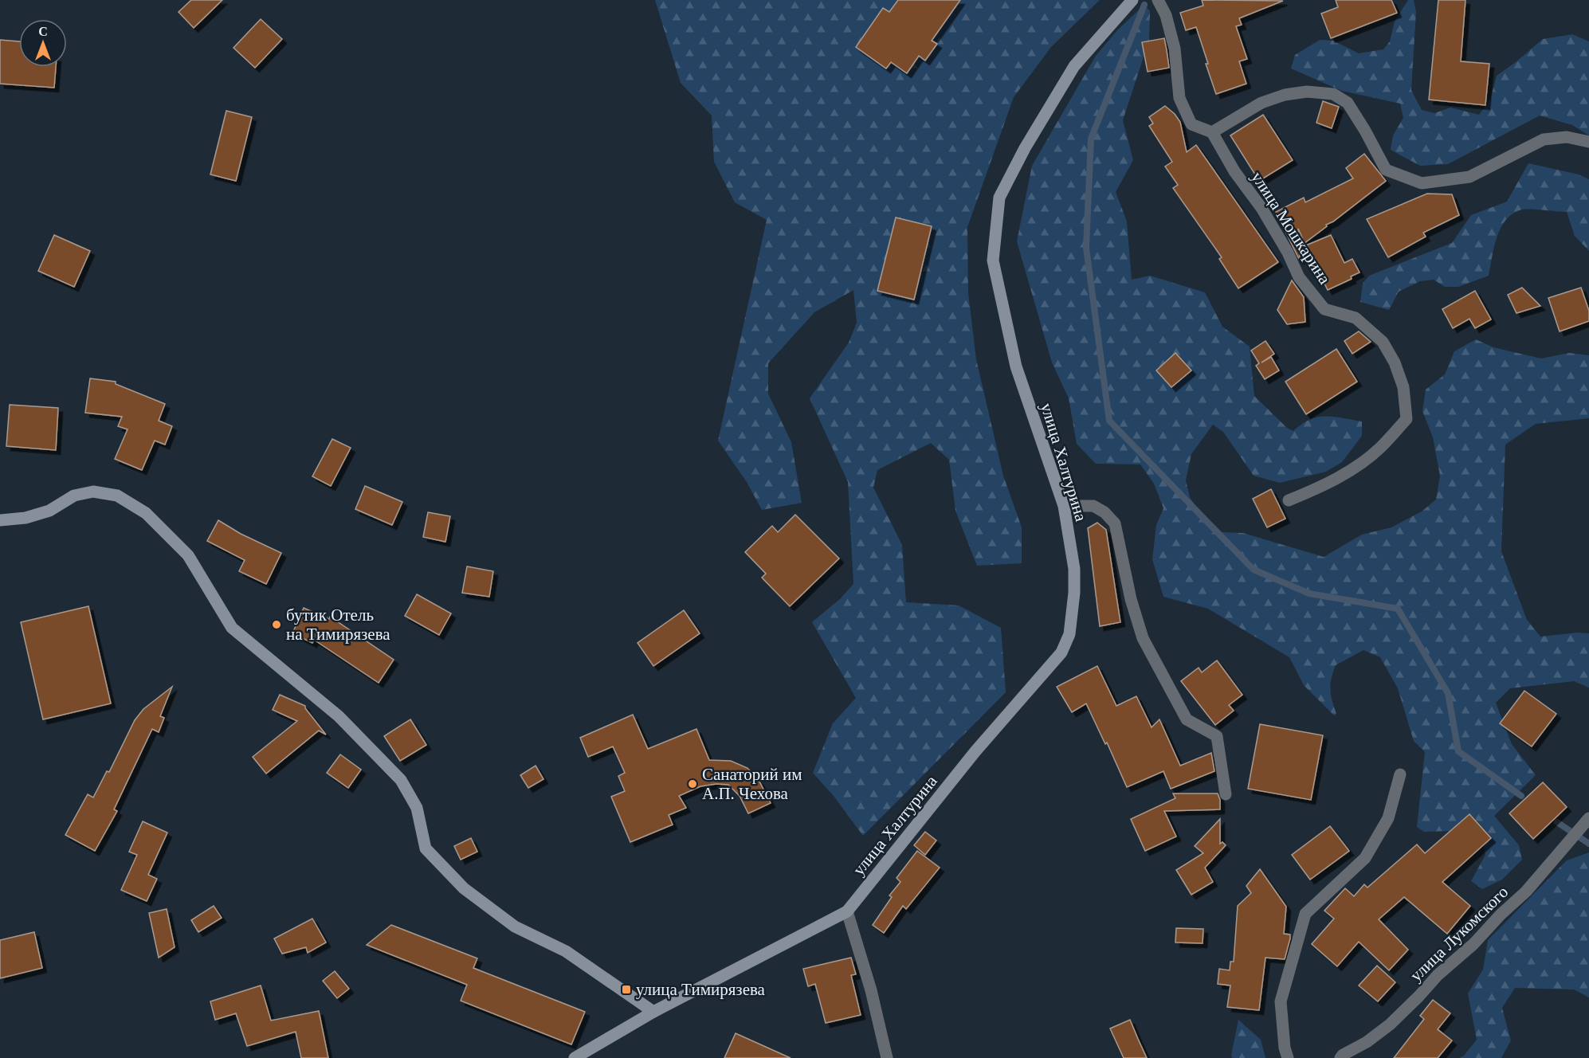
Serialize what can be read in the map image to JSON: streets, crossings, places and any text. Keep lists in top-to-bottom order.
{
  "streets": {
    "street": ["улица Мошкарина", "улица Халтурина", "улица Лукомского"]
  },
  "places": {
    "other": ["бутик Отель на Тимирязева", "Санаторий им А.П. Чехова"],
    "transit": ["улица Тимирязева"]
  },
  "north": "top"
}
